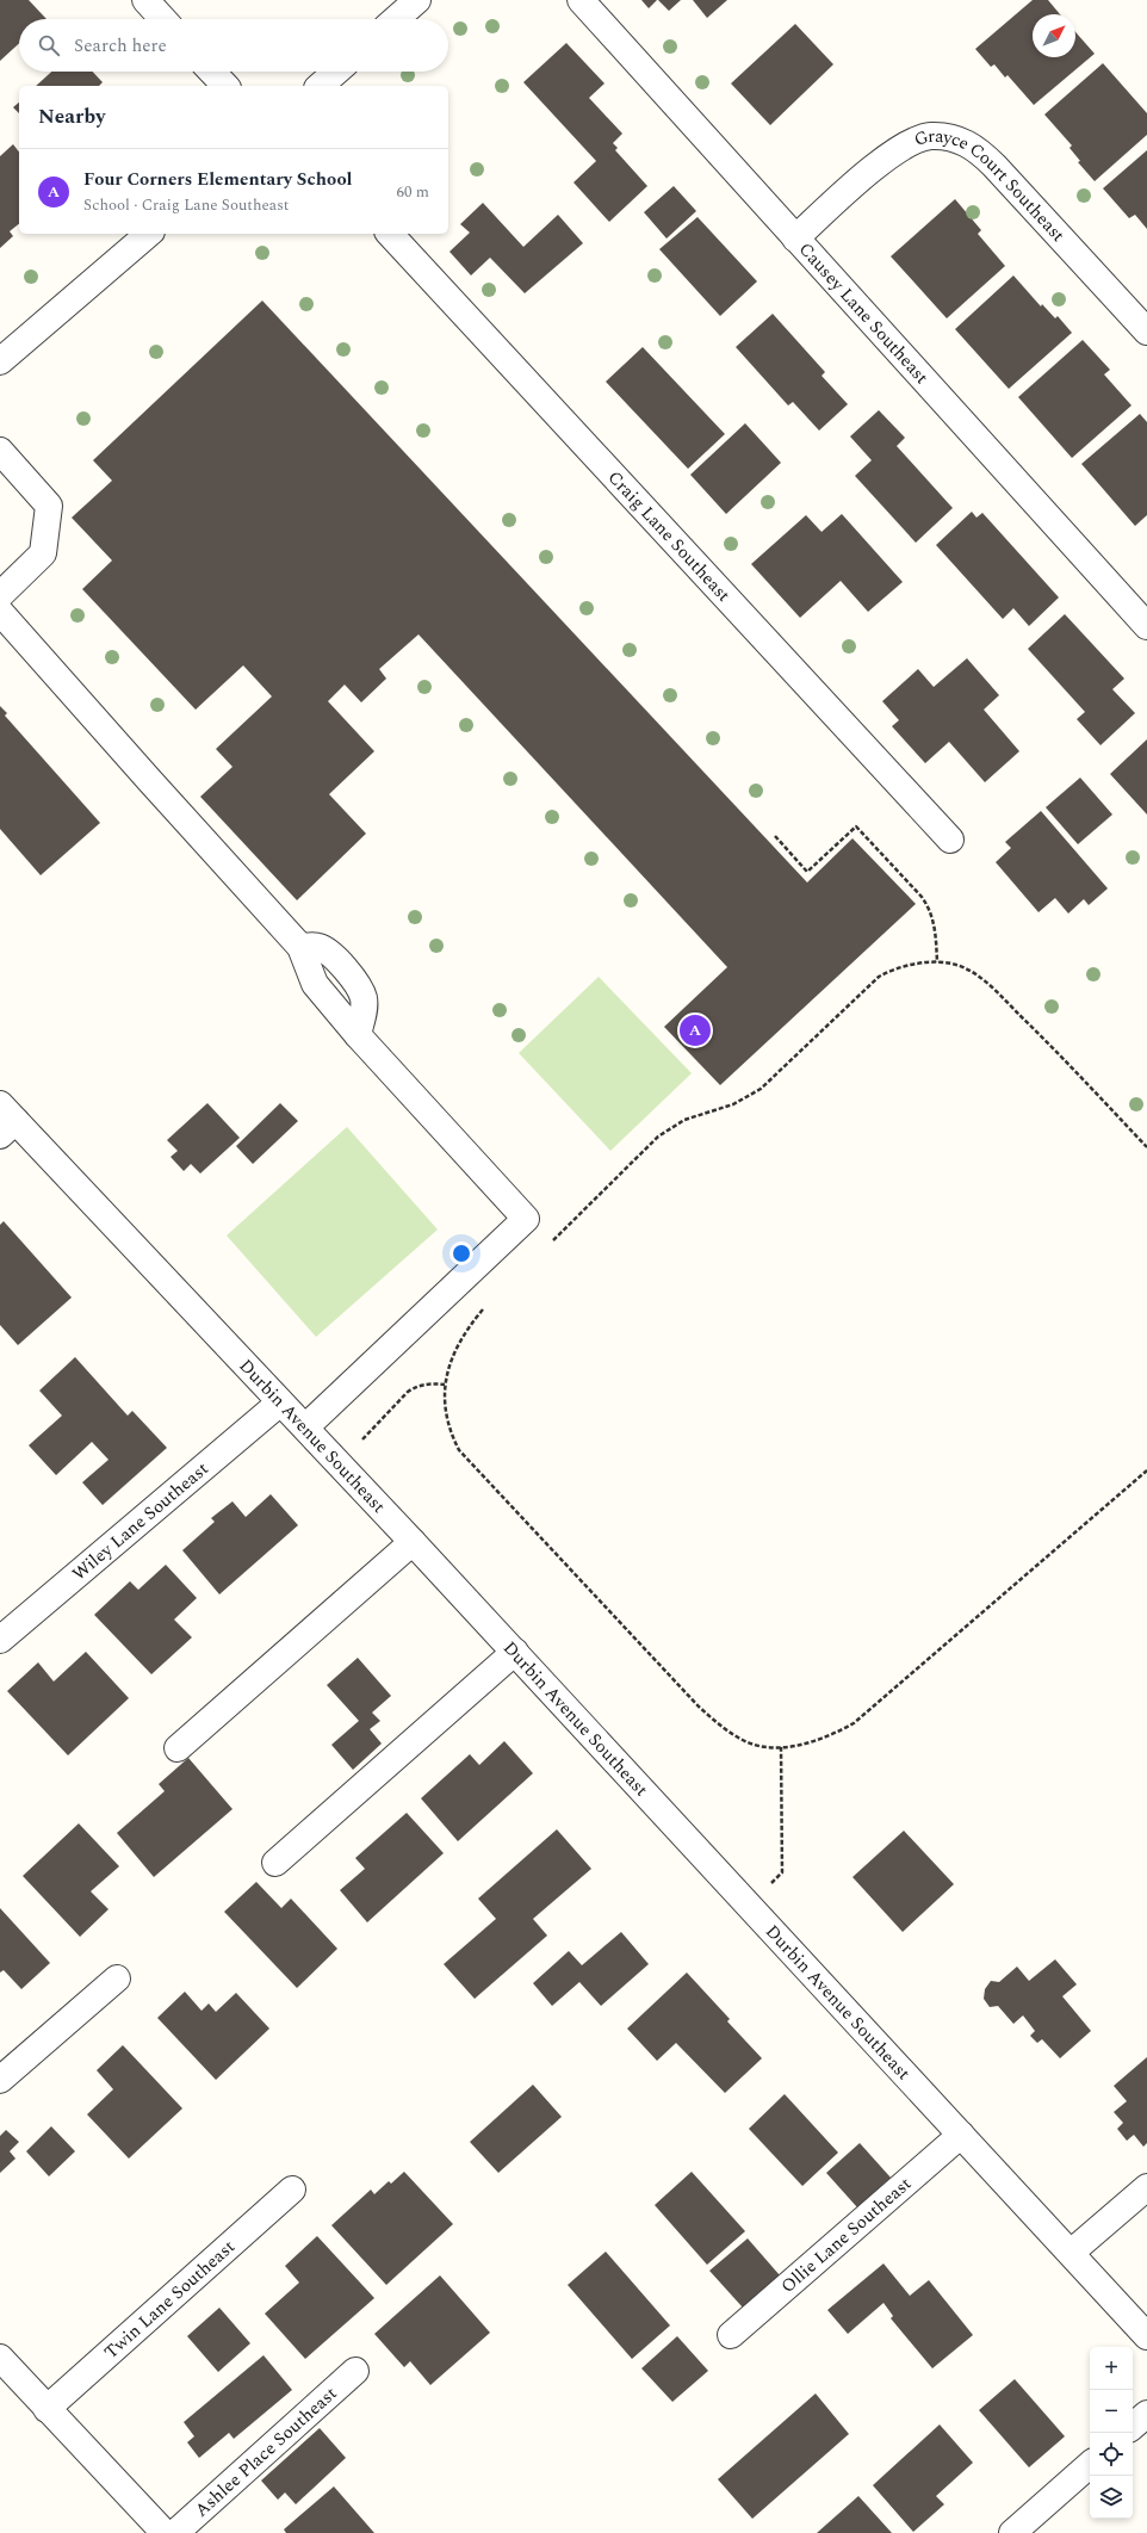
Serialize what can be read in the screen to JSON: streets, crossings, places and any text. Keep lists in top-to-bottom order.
{
  "streets": {
    "street": [
      "Grayce Court Southeast",
      "Causey Lane Southeast",
      "Craig Lane Southeast",
      "Durbin Avenue Southeast",
      "Wiley Lane Southeast",
      "Ollie Lane Southeast",
      "Twin Lane Southeast",
      "Ashlee Place Southeast"
    ]
  },
  "crossings": [
    ["Grayce Court Southeast", "Causey Lane Southeast"],
    ["Durbin Avenue Southeast", "Wiley Lane Southeast"],
    ["Durbin Avenue Southeast", "Ollie Lane Southeast"]
  ],
  "north": "top right",
  "page": {
    "search": "Search here",
    "heading": "Nearby",
    "list": [
      {
        "mark": "A",
        "name": "Four Corners Elementary School",
        "note": "School · Craig Lane Southeast",
        "value": "60 m"
      }
    ],
    "pins": "A",
    "map_buttons": ["+", "−"]
  }
}
